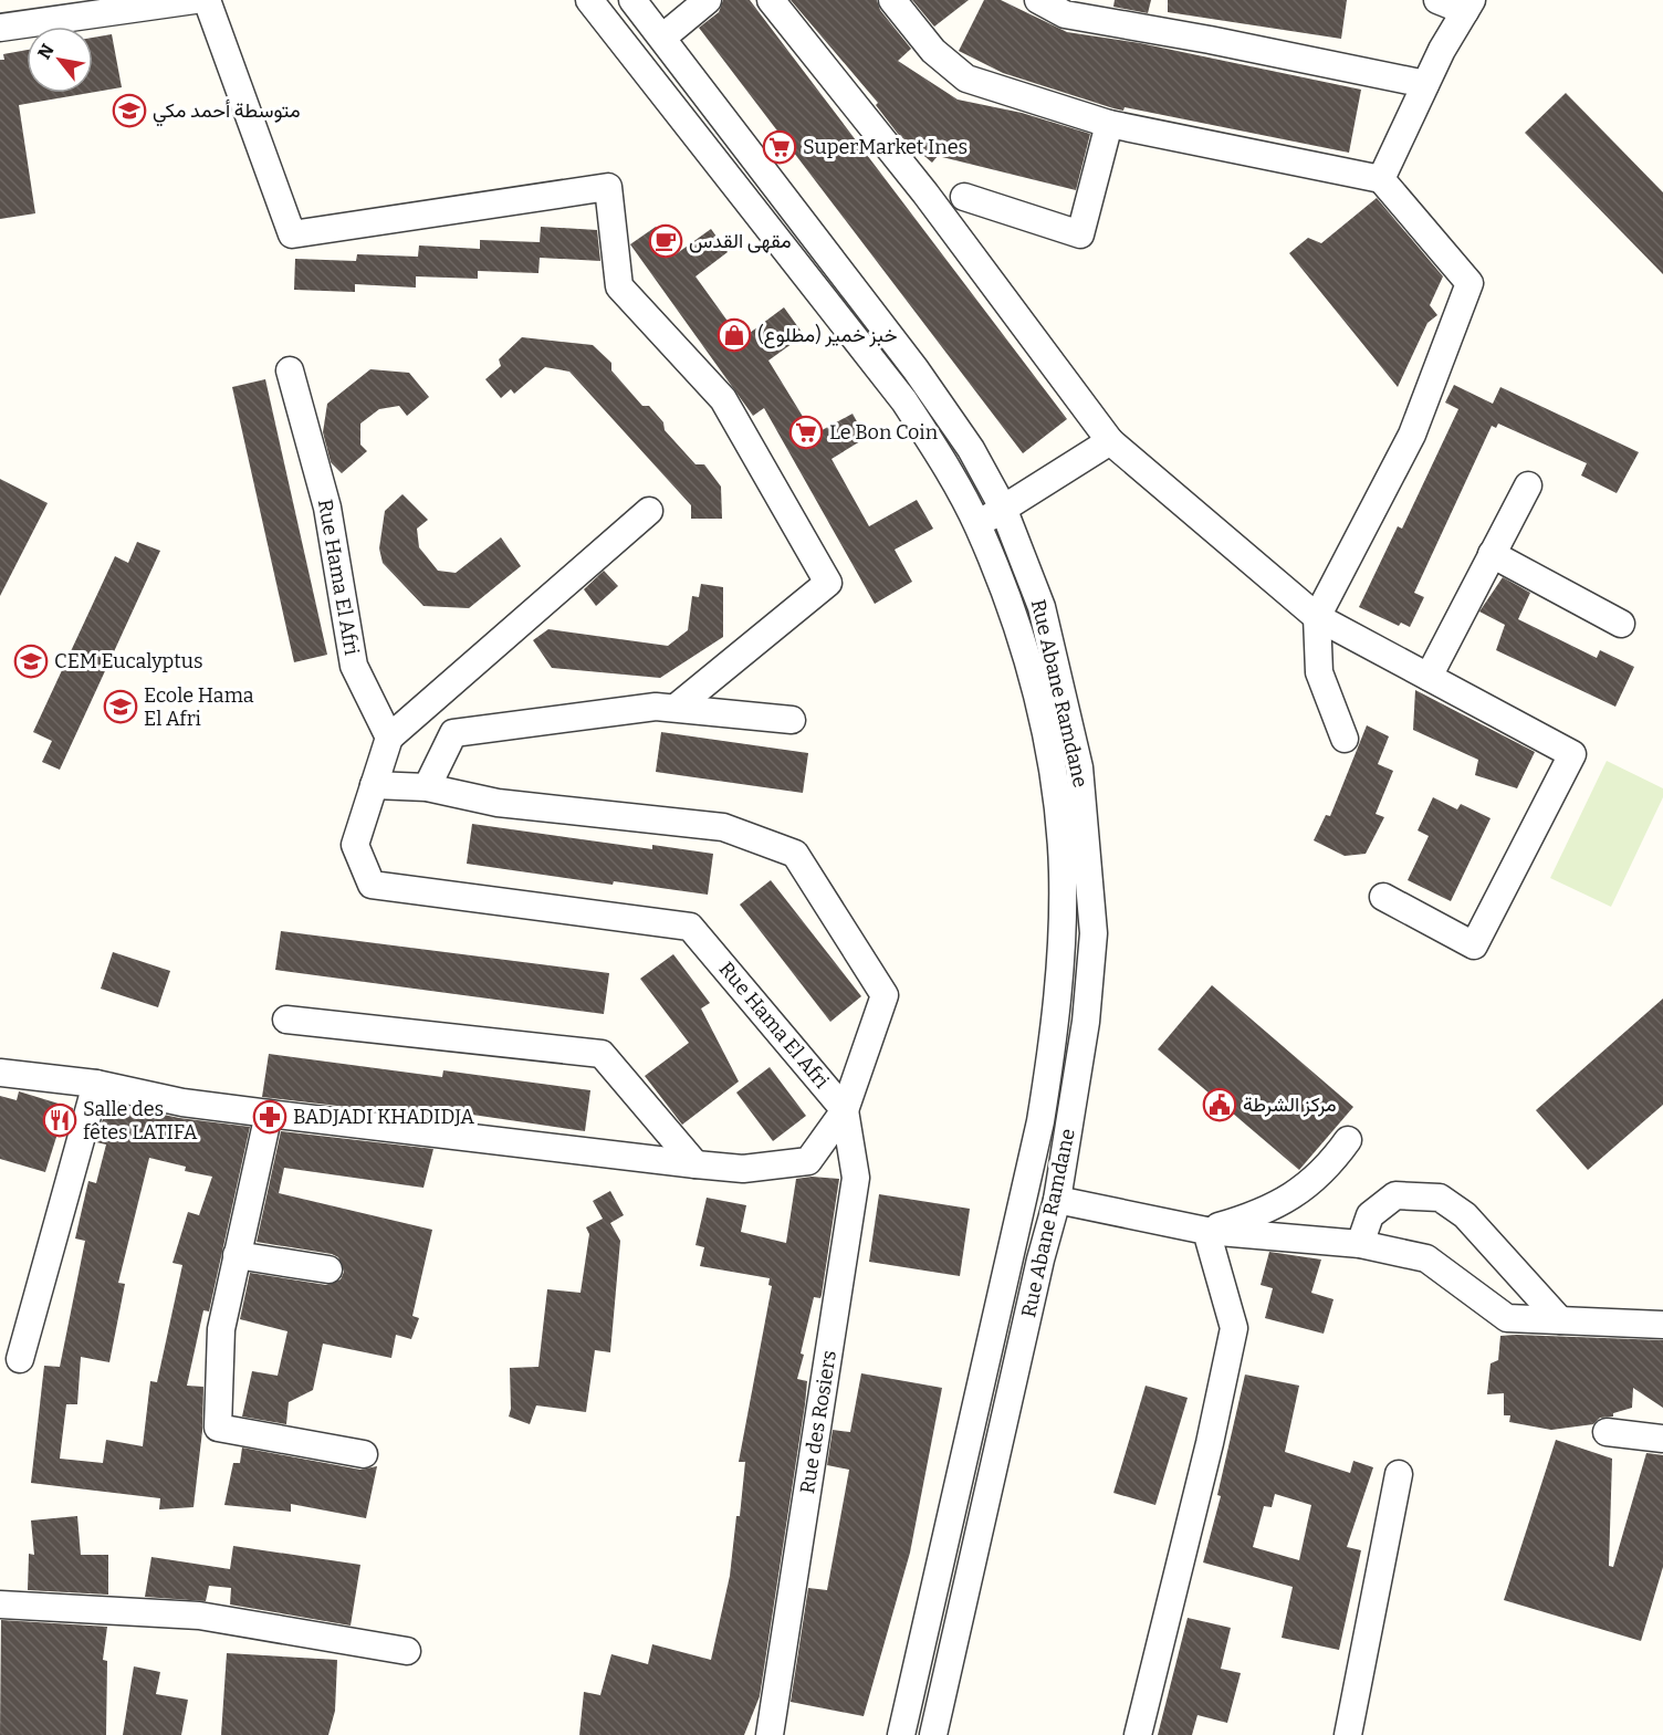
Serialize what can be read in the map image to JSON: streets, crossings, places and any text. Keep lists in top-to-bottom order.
{
  "streets": {
    "street": ["Rue Hama El Afri", "Rue Abane Ramdane", "Rue des Rosiers"]
  },
  "crossings": [
    ["Rue Hama El Afri", "Rue des Rosiers"]
  ],
  "places": {
    "school or university": ["متوسطة أحمد مكي", "CEM Eucalyptus", "Ecole Hama El Afri"],
    "supermarket": ["SuperMarket Ines", "Le Bon Coin"],
    "cafe": ["مقهى القدس"],
    "shop": ["خبز خمير (مطلوع)"],
    "public building": ["مركز الشرطة"],
    "pharmacy": ["BADJADI KHADIDJA"],
    "restaurant": ["Salle des fêtes LATIFA"]
  },
  "north": "top left"
}
